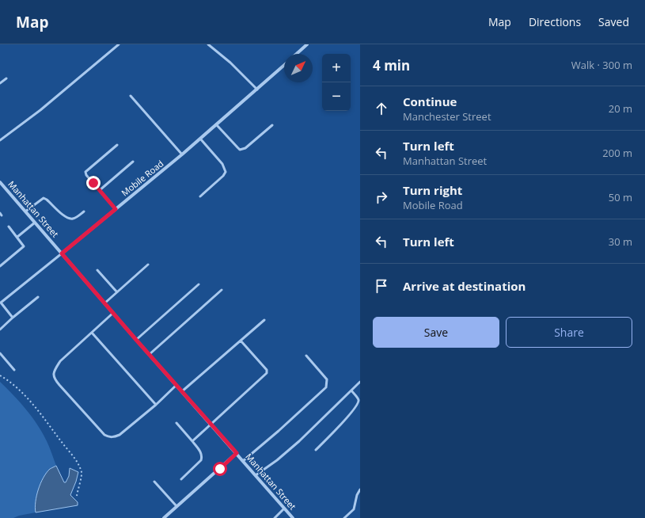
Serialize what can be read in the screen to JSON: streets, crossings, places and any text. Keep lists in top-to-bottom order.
{
  "streets": {
    "street": ["Mobile Road", "Manhattan Street"]
  },
  "crossings": [
    ["Mobile Road", "Manhattan Street"]
  ],
  "north": "top right",
  "page": {
    "header": "Map",
    "nav": ["Map", "Directions", "Saved"],
    "heading": ["4 min", "Walk · 300 m"],
    "map_buttons": ["+", "−"],
    "list": [
      ["Continue", "Manchester Street", "20 m"],
      ["Turn left", "Manhattan Street", "200 m"],
      ["Turn right", "Mobile Road", "50 m"],
      ["Turn left", "30 m"],
      "Arrive at destination"
    ],
    "buttons": ["Save", "Share"]
  }
}
